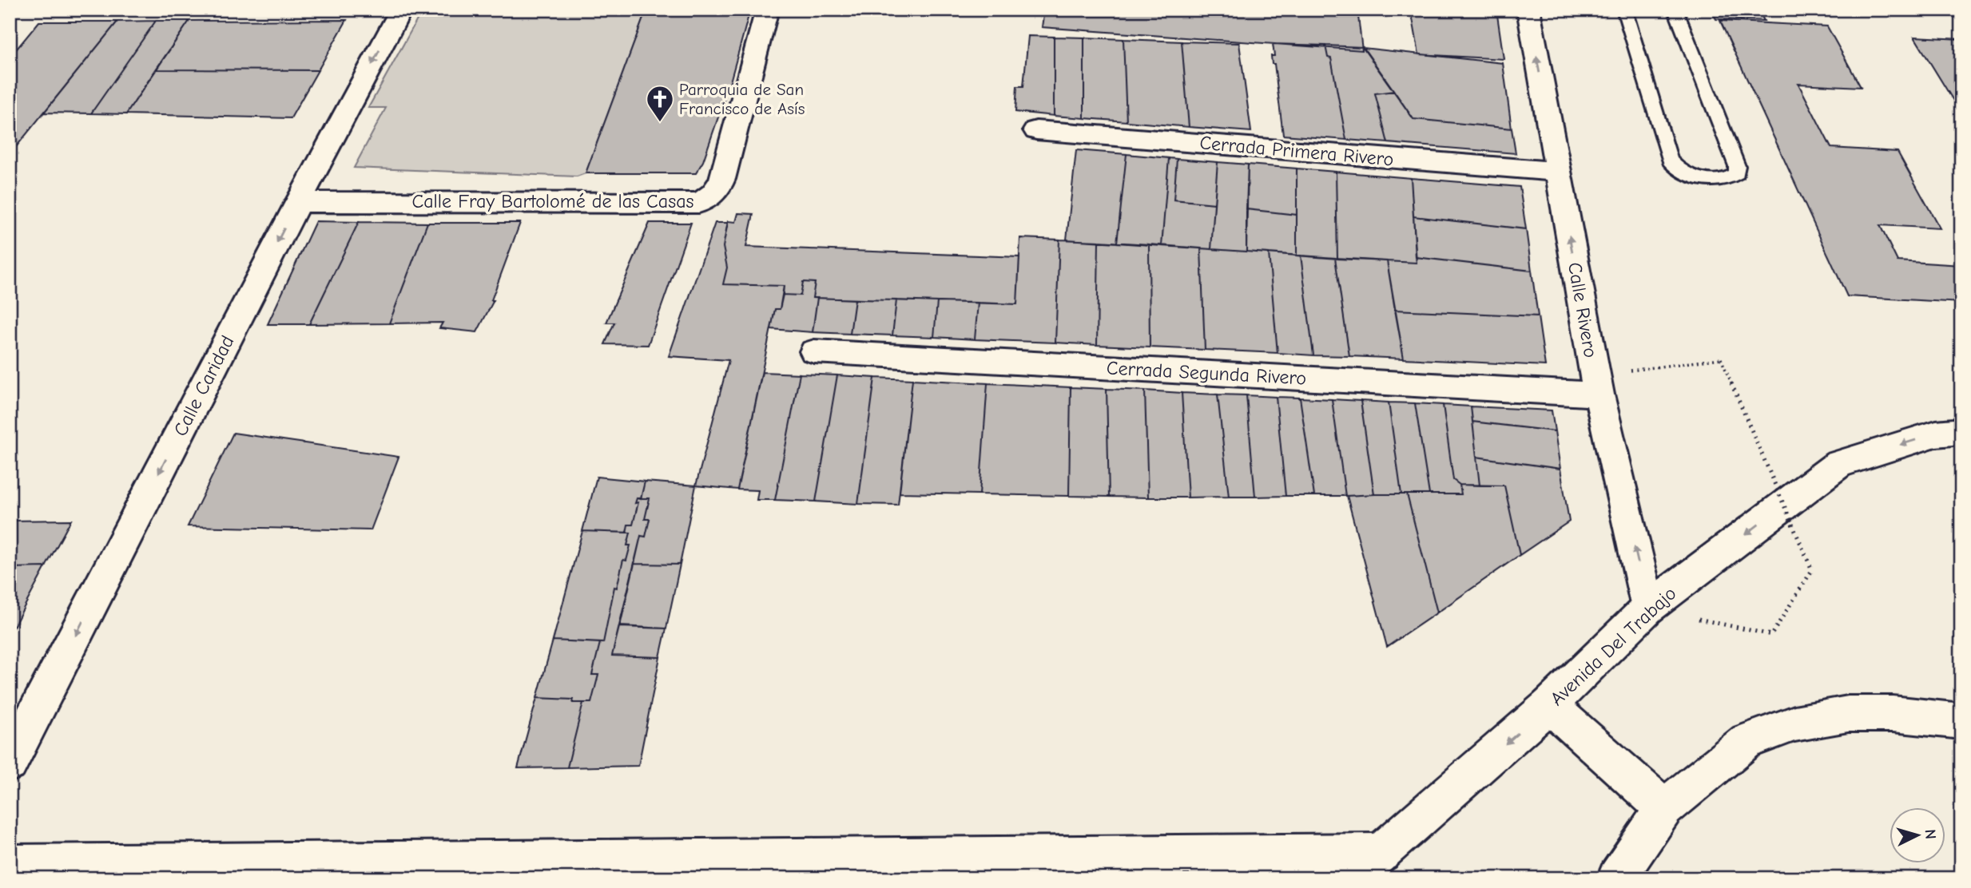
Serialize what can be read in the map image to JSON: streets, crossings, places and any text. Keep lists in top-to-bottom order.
{
  "streets": {
    "street": [
      "Cerrada Primera Rivero",
      "Calle Fray Bartolomé de las Casas",
      "Calle Rivero",
      "Cerrada Segunda Rivero",
      "Calle Caridad",
      "Avenida Del Trabajo"
    ]
  },
  "crossings": [
    ["Cerrada Primera Rivero", "Calle Rivero"],
    ["Calle Fray Bartolomé de las Casas", "Calle Caridad"],
    ["Calle Rivero", "Cerrada Segunda Rivero"],
    ["Calle Rivero", "Avenida Del Trabajo"]
  ],
  "one_way": ["Calle Rivero", "Calle Caridad"],
  "places": {
    "church": ["Parroquia de San Francisco de Asís"]
  },
  "north": "right"
}
